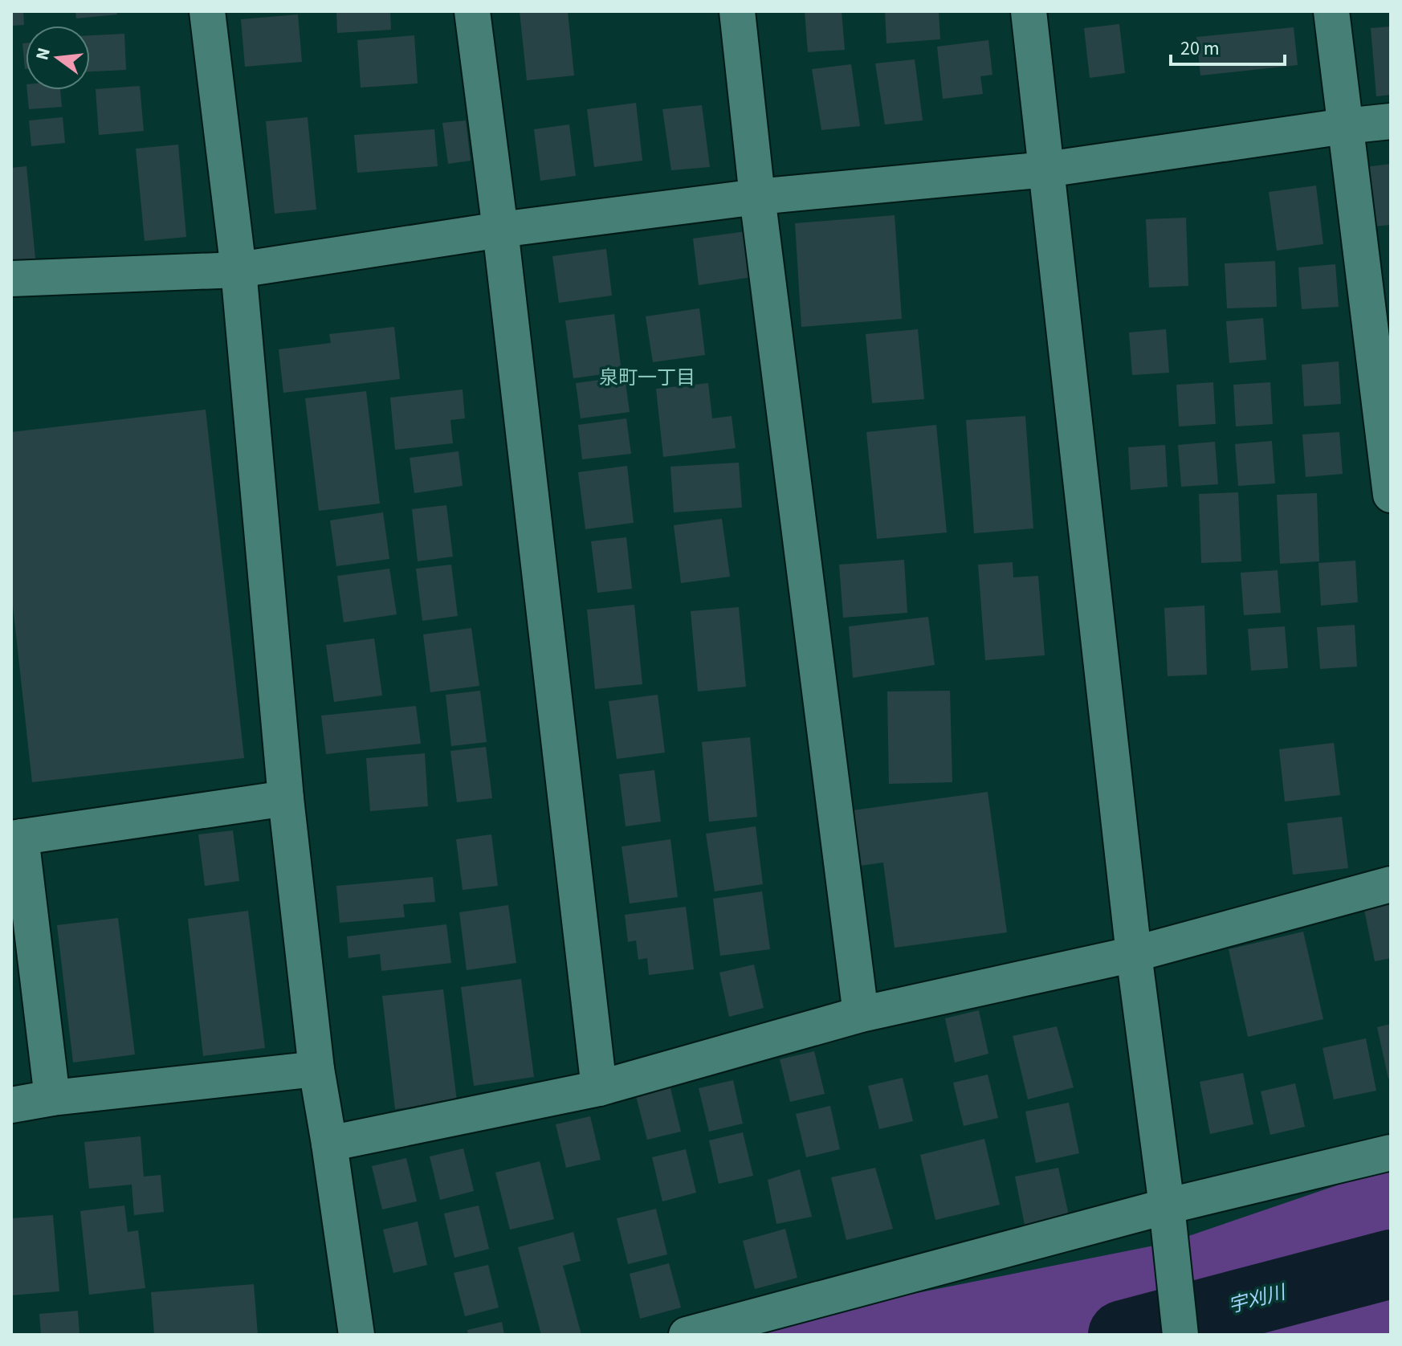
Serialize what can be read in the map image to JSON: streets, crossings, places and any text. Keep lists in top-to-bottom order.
{
  "districts": ["泉町一丁目"],
  "water": ["宇刈川"],
  "scale_bar": "20 m",
  "north": "left"
}
